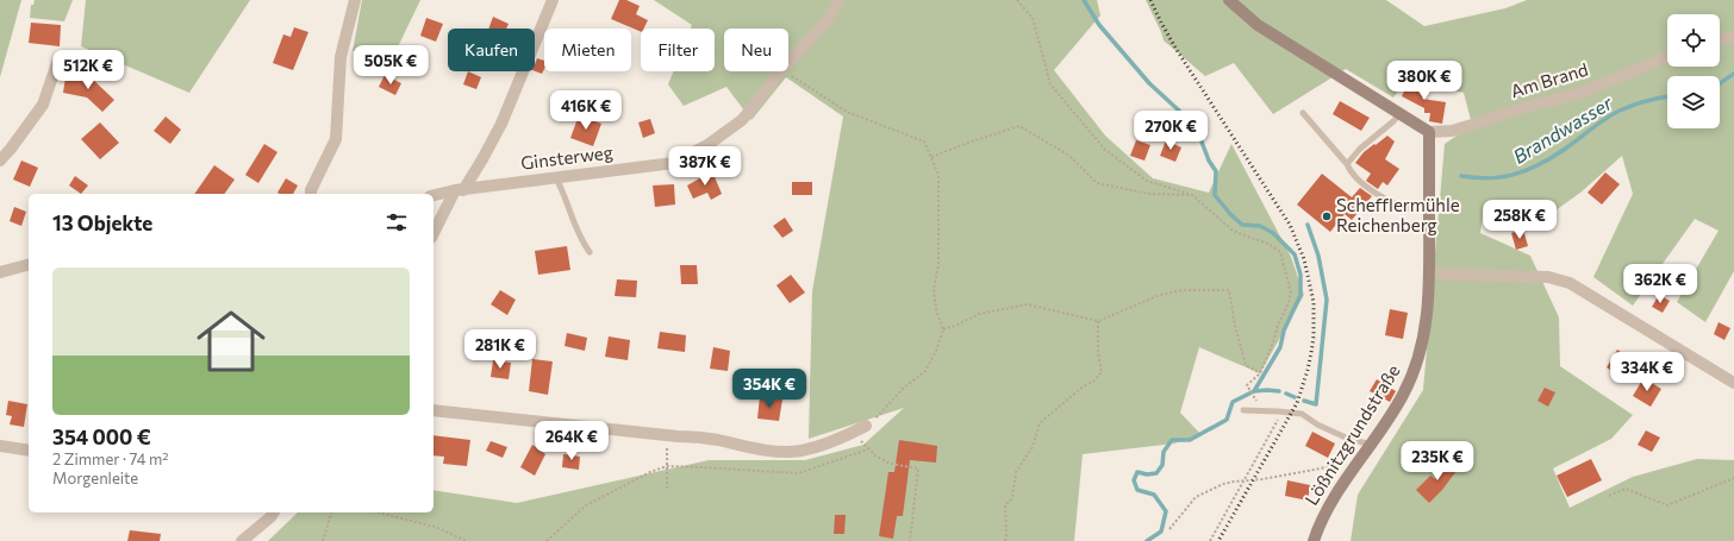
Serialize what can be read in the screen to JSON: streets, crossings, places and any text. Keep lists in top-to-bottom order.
{
  "streets": {
    "street": ["Am Brand", "Ginsterweg", "Lößnitzgrundstraße"]
  },
  "crossings": [
    ["Am Brand", "Lößnitzgrundstraße"]
  ],
  "water": ["Brandwasser"],
  "places": ["Schefflermühle Reichenberg"],
  "page": {
    "chip": [
      "Kaufen",
      "Mieten",
      "Filter",
      "Neu"
    ],
    "price": [
      "505K €",
      "512K €",
      "380K €",
      "416K €",
      "270K €",
      "387K €",
      "258K €",
      "362K €",
      "281K €",
      "334K €",
      "354K €",
      "264K €",
      "235K €"
    ],
    "heading": "13 Objekte",
    "list": [
      {
        "name": "354 000 €",
        "note": "2 Zimmer · 74 m² · Morgenleite"
      }
    ]
  }
}
